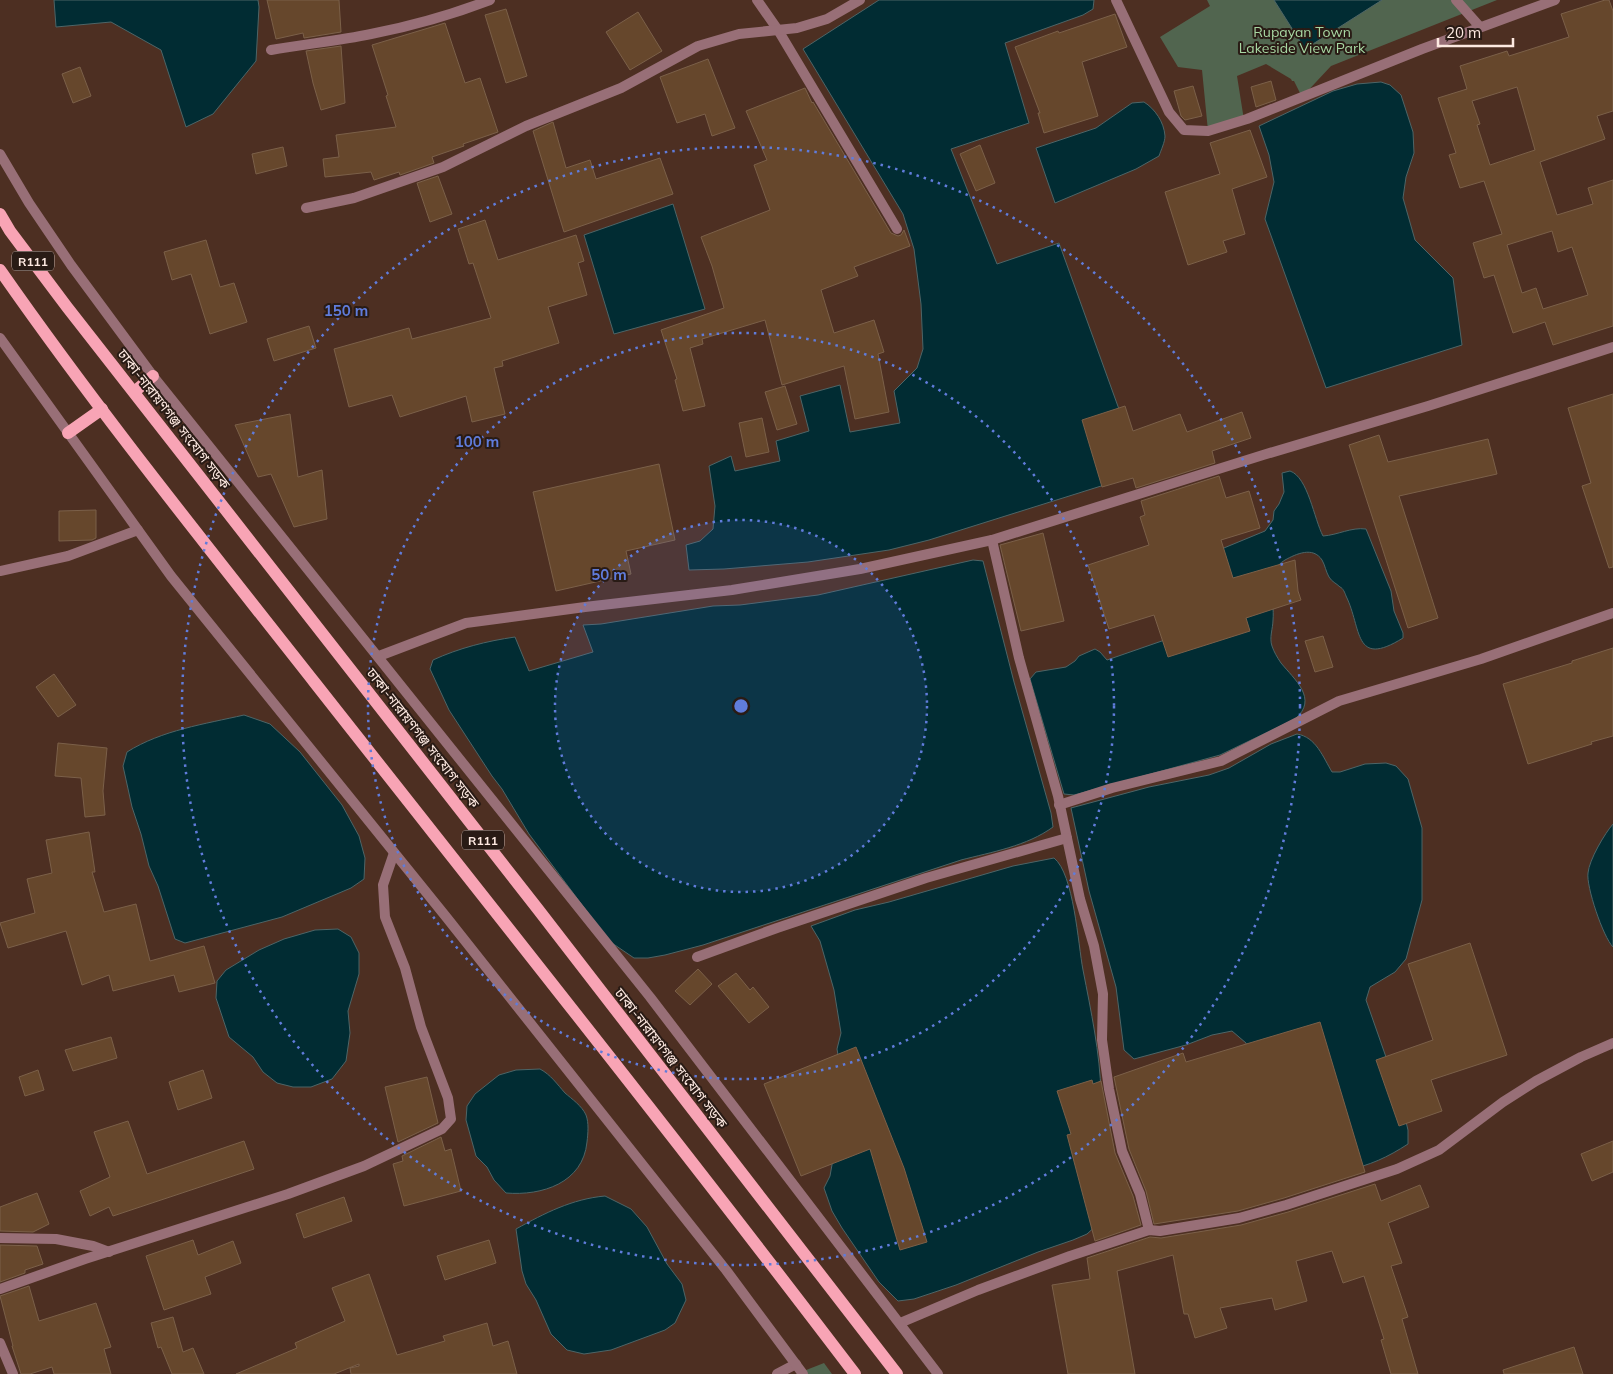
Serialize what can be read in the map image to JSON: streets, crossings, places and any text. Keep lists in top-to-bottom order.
{
  "streets": {
    "main road": ["R111", "ঢাকা-নারায়ণগঞ্জ সংযোগ সড়ক"]
  },
  "parks": ["Rupayan Town Lakeside View Park"],
  "scale_bar": "20 m",
  "rings": ["150 m", "100 m", "50 m"]
}
